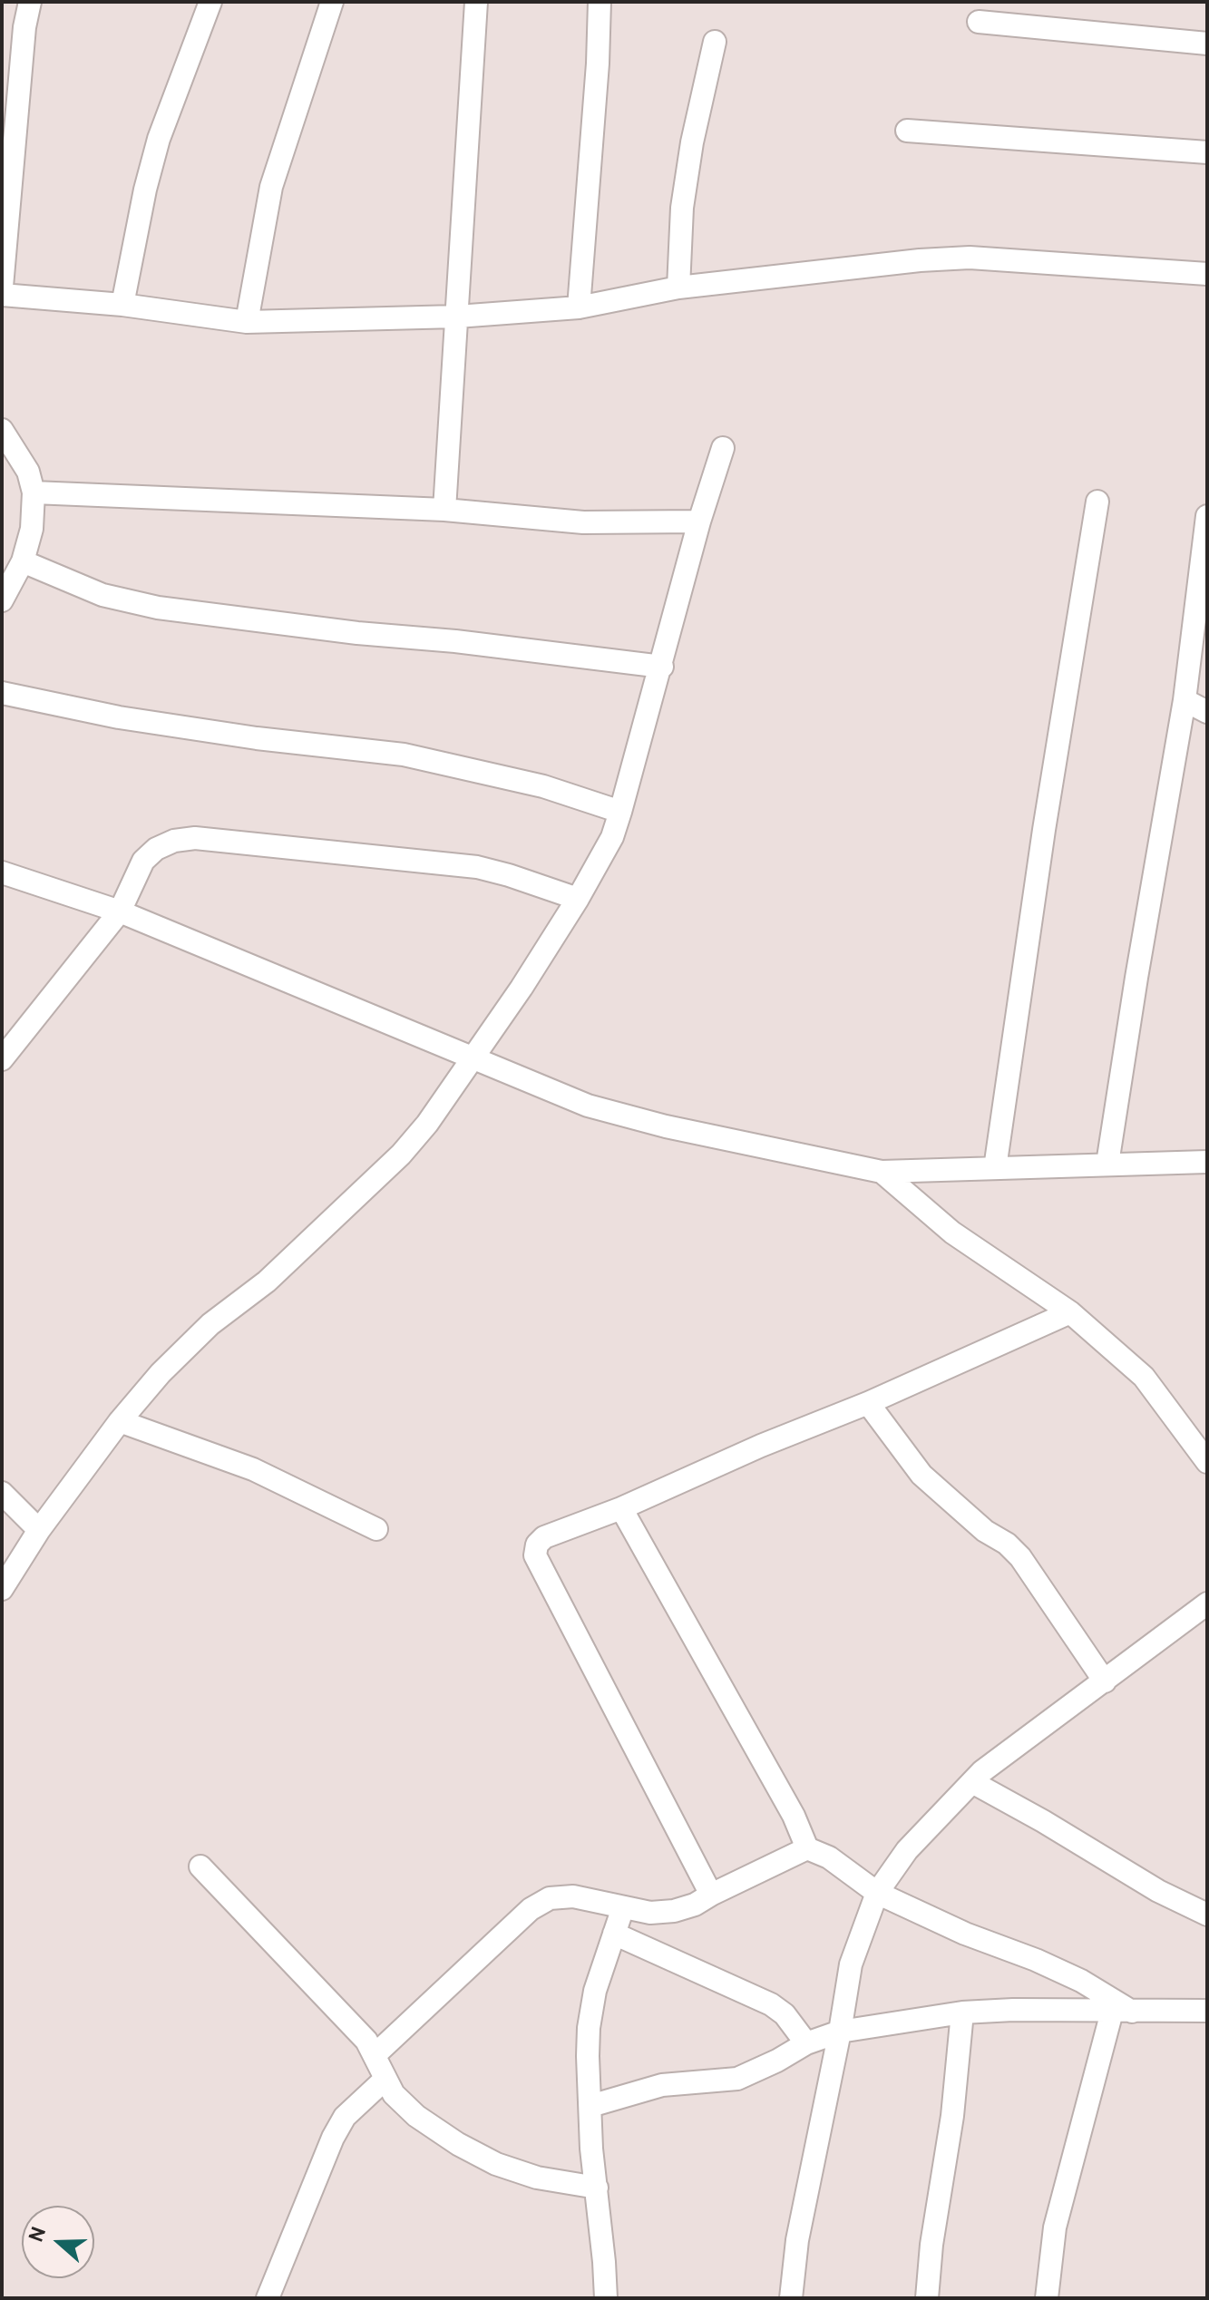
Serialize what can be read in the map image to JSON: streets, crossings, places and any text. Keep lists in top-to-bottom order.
{
  "north": "left"
}
